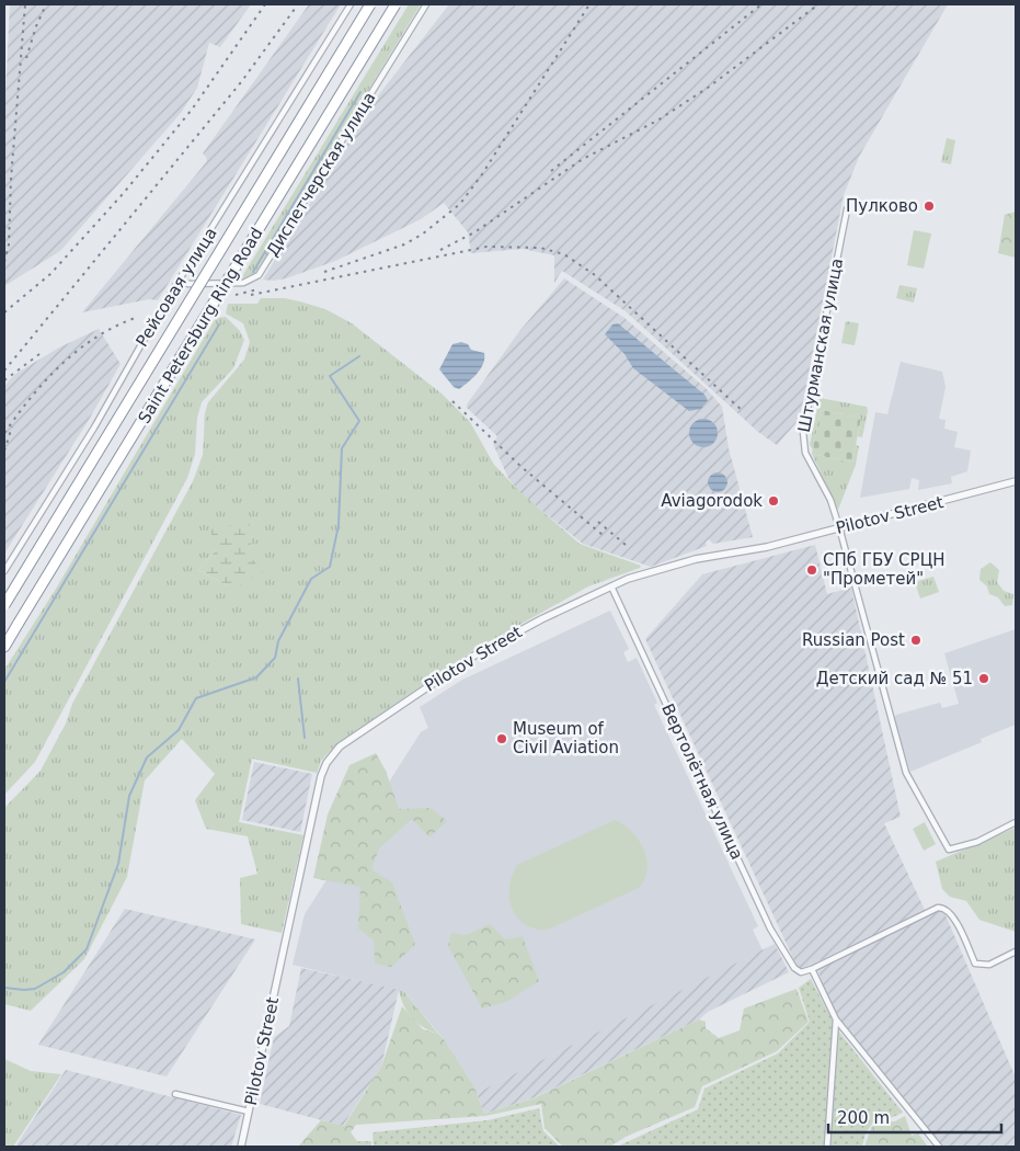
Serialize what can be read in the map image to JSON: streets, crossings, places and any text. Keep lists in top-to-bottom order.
{
  "streets": {
    "highway": ["Saint Petersburg Ring Road"],
    "street": [
      "Диспетчерская улица",
      "Рейсовая улица",
      "Штурманская улица",
      "Pilotov Street",
      "Вертолётная улица"
    ]
  },
  "crossings": [
    ["Диспетчерская улица", "Рейсовая улица"],
    ["Штурманская улица", "Pilotov Street"],
    ["Pilotov Street", "Вертолётная улица"]
  ],
  "places": [
    "Пулково",
    "Aviagorodok",
    "СПб ГБУ СРЦН \"Прометей\"",
    "Russian Post",
    "Детский сад № 51",
    "Museum of Civil Aviation"
  ],
  "scale_bar": "200 m"
}
